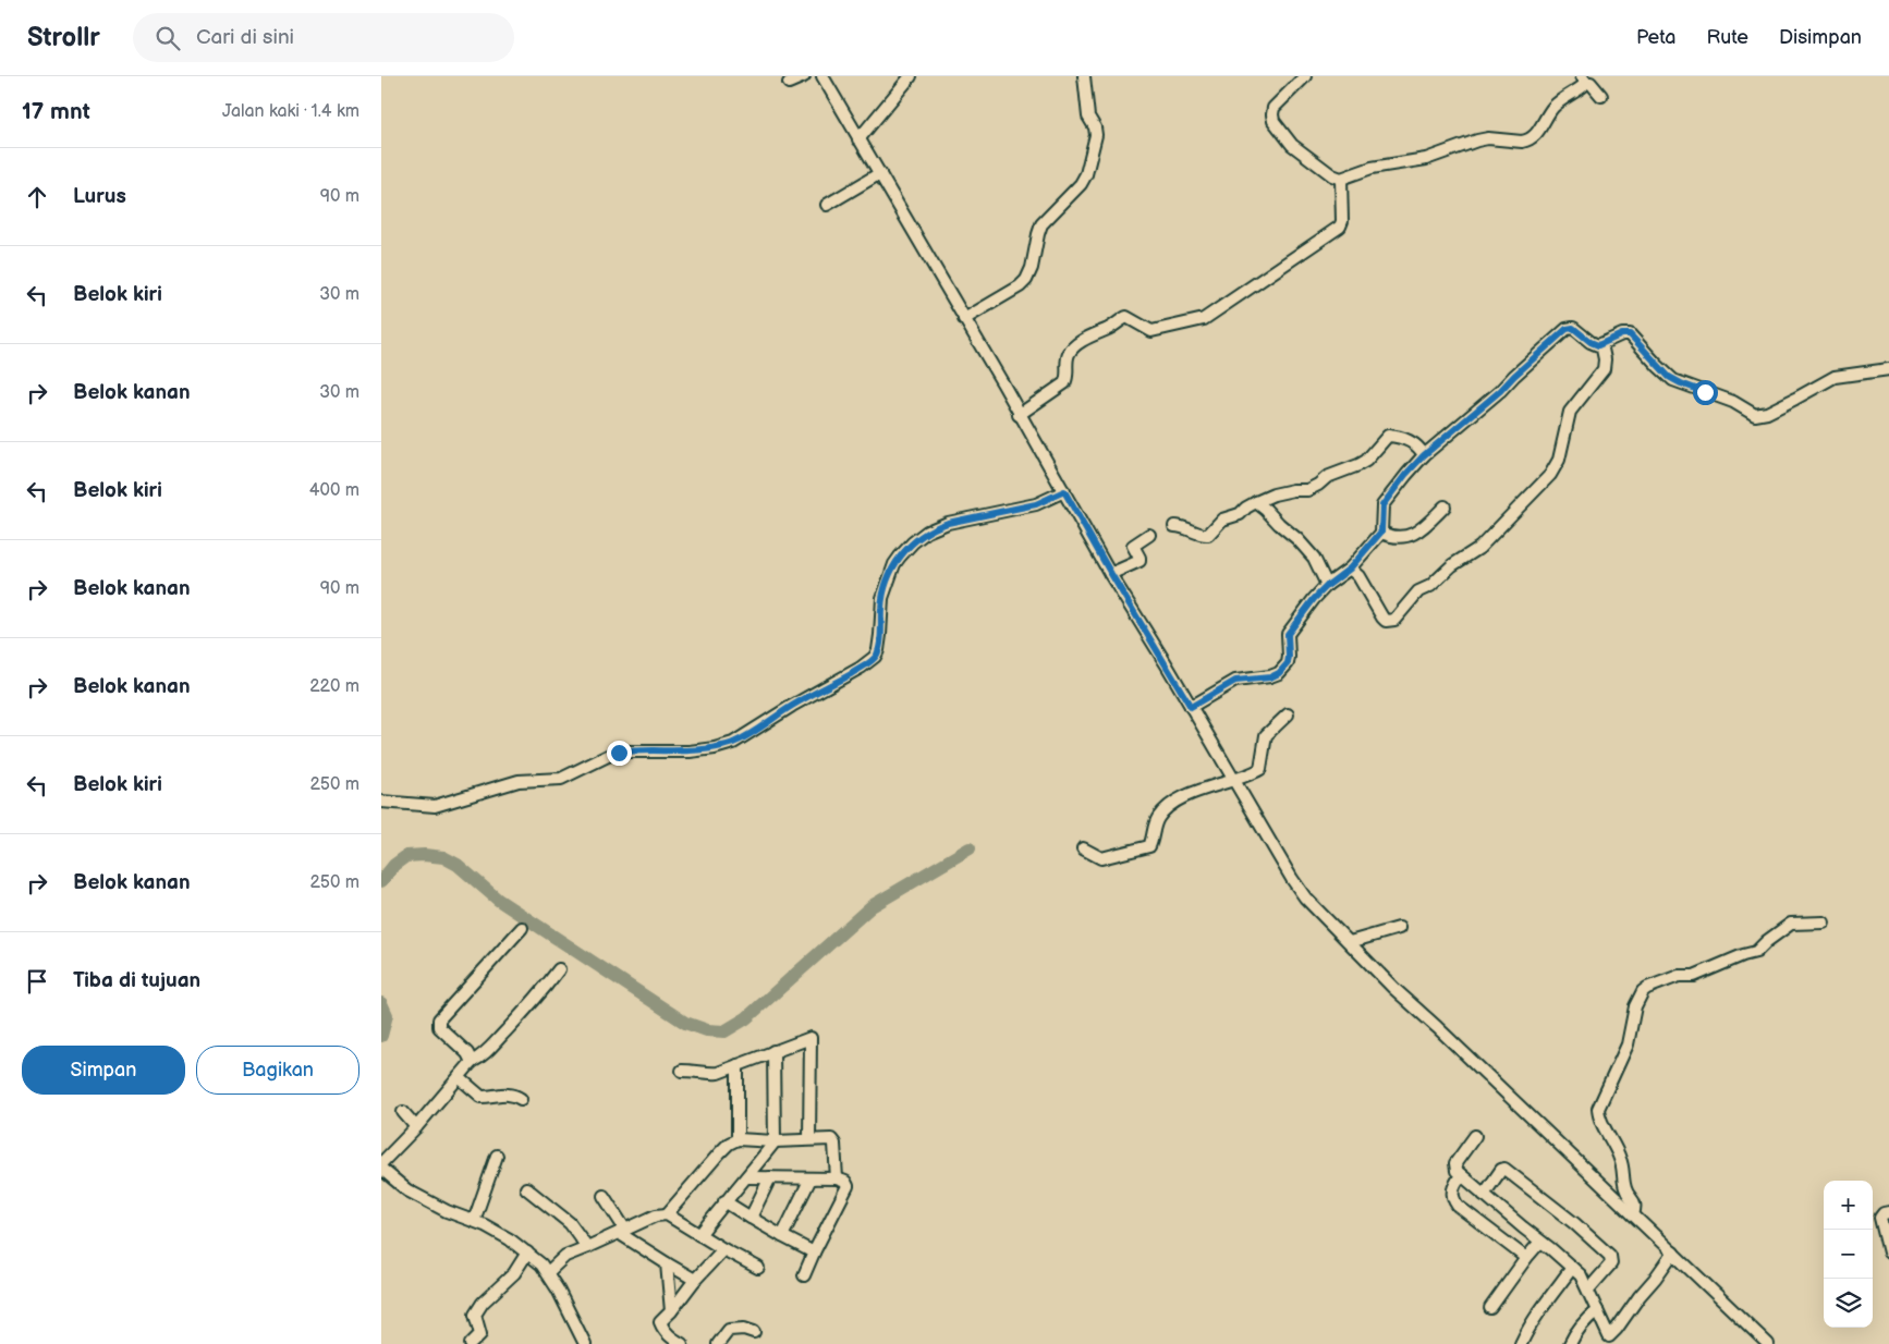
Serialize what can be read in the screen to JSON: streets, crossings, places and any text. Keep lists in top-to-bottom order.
{
  "page": {
    "header": "Strollr",
    "search": "Cari di sini",
    "nav": ["Peta", "Rute", "Disimpan"],
    "heading": ["17 mnt", "Jalan kaki · 1.4 km"],
    "list": [
      ["Lurus", "90 m"],
      ["Belok kiri", "30 m"],
      ["Belok kanan", "30 m"],
      ["Belok kiri", "400 m"],
      ["Belok kanan", "90 m"],
      ["Belok kanan", "220 m"],
      ["Belok kiri", "250 m"],
      ["Belok kanan", "250 m"],
      "Tiba di tujuan"
    ],
    "buttons": ["Simpan", "Bagikan"],
    "map_buttons": ["+", "−"]
  }
}
